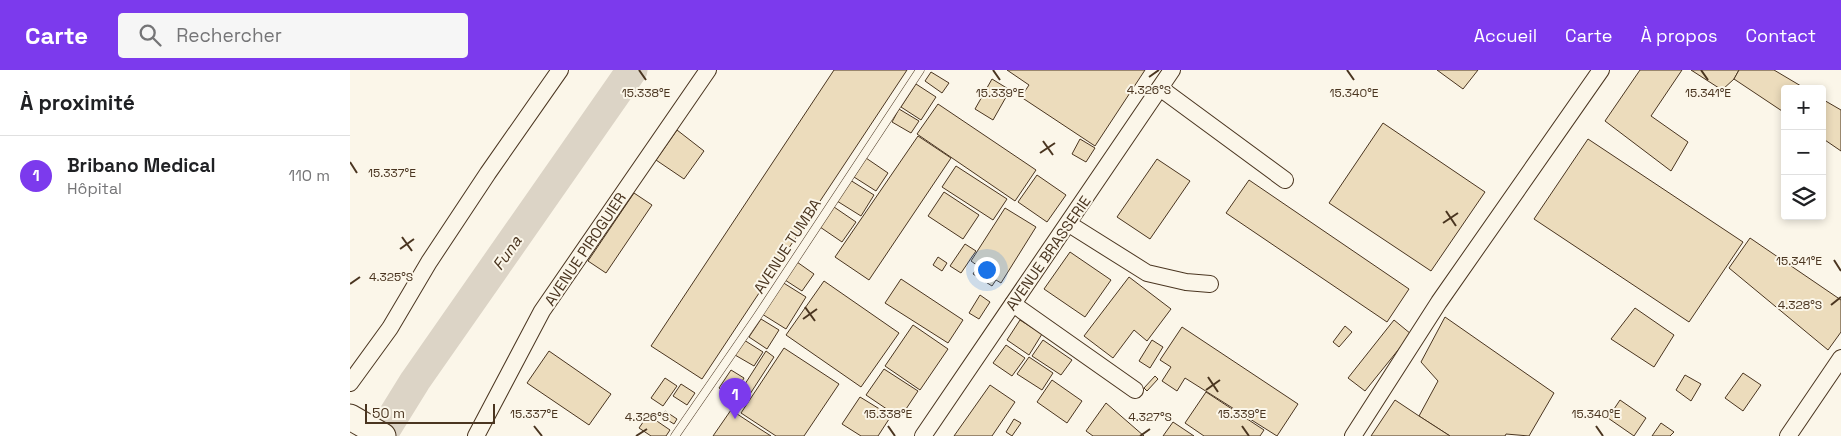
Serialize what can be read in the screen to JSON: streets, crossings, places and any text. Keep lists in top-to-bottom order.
{
  "streets": {
    "street": ["AVENUE PIROGUIER", "AVENUE BRASSERIE"],
    "lane": ["AVENUE TUMBA"]
  },
  "water": ["Funa"],
  "scale_bar": "50 m",
  "page": {
    "header": "Carte",
    "search": "Rechercher",
    "nav": [
      "Accueil",
      "Carte",
      "À propos",
      "Contact"
    ],
    "heading": "À proximité",
    "map_buttons": ["+", "−"],
    "list": [
      {
        "mark": "1",
        "name": "Bribano Medical",
        "note": "Hôpital",
        "value": "110 m"
      }
    ],
    "pins": "1",
    "scale": "50 m"
  },
  "coordinates": [
    "4.326°S",
    "15.339°E",
    "15.340°E",
    "15.338°E",
    "15.341°E",
    "15.337°E",
    "4.325°S",
    "4.328°S",
    "4.327°S"
  ]
}
